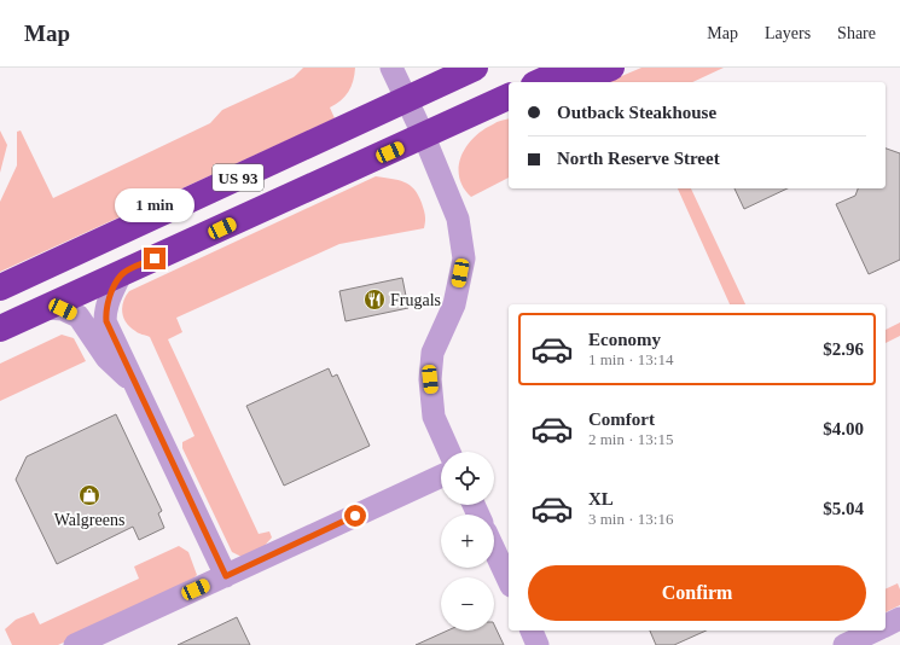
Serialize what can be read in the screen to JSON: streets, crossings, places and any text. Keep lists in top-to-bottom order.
{
  "streets": {
    "highway": ["US 93"]
  },
  "places": {
    "restaurant": ["Frugals"],
    "shop": ["Walgreens"]
  },
  "page": {
    "header": "Map",
    "nav": ["Map", "Layers", "Share"],
    "banner": ["Outback Steakhouse", "North Reserve Street"],
    "bubble": "1 min",
    "list": [
      {
        "name": "Economy",
        "note": "1 min · 13:14",
        "value": "$2.96"
      },
      {
        "name": "Comfort",
        "note": "2 min · 13:15",
        "value": "$4.00"
      },
      {
        "name": "XL",
        "note": "3 min · 13:16",
        "value": "$5.04"
      }
    ],
    "map_buttons": ["+", "−"],
    "buttons": "Confirm"
  }
}
